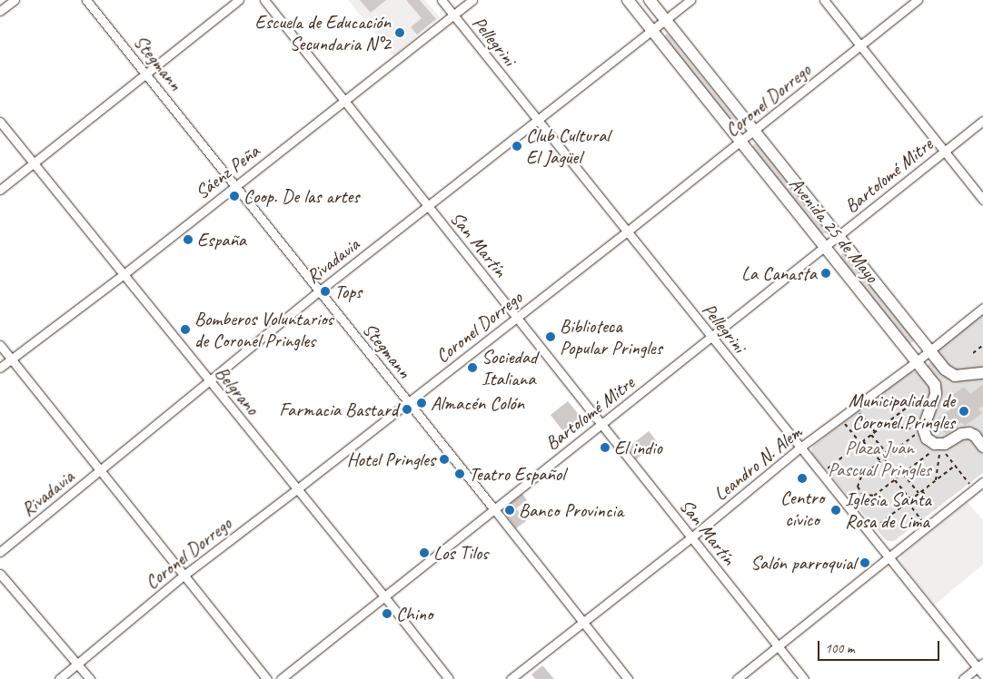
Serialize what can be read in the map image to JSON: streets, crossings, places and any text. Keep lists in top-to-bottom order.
{
  "streets": {
    "main road": ["Avenida 25 de Mayo"],
    "street": [
      "Pellegrini",
      "Stegmann",
      "Coronel Dorrego",
      "Sáenz Peña",
      "Bartolomé Mitre",
      "San Martín",
      "Rivadavia",
      "Belgrano",
      "Leandro N. Alem"
    ]
  },
  "crossings": [
    ["Pellegrini", "Coronel Dorrego"],
    ["Pellegrini", "Sáenz Peña"],
    ["Pellegrini", "Bartolomé Mitre"],
    ["Pellegrini", "Rivadavia"],
    ["Pellegrini", "Leandro N. Alem"],
    ["Stegmann", "Coronel Dorrego"],
    ["Stegmann", "Sáenz Peña"],
    ["Stegmann", "Bartolomé Mitre"],
    ["Stegmann", "Rivadavia"],
    ["Stegmann", "Leandro N. Alem"],
    ["Coronel Dorrego", "Avenida 25 de Mayo"],
    ["Coronel Dorrego", "San Martín"],
    ["Coronel Dorrego", "Belgrano"],
    ["Sáenz Peña", "San Martín"],
    ["Sáenz Peña", "Belgrano"],
    ["Bartolomé Mitre", "Avenida 25 de Mayo"],
    ["Bartolomé Mitre", "San Martín"],
    ["Bartolomé Mitre", "Belgrano"],
    ["Avenida 25 de Mayo", "Rivadavia"],
    ["Avenida 25 de Mayo", "Leandro N. Alem"],
    ["San Martín", "Rivadavia"],
    ["San Martín", "Leandro N. Alem"],
    ["Rivadavia", "Belgrano"]
  ],
  "parks": ["Plaza Juan Pascual Pringles"],
  "places": [
    "Escuela de Educación Secundaria N°2",
    "Club Cultural El Jagüel",
    "Coop. De las artes",
    "España",
    "La Canasta",
    "Tops",
    "Bomberos Voluntarios de Coronel Pringles",
    "Biblioteca Popular Pringles",
    "Sociedad Italiana",
    "Almacén Colón",
    "Farmacia Bastard",
    "Municipalidad de Coronel Pringles",
    "El indio",
    "Hotel Pringles",
    "Teatro Español",
    "Centro cívico",
    "Banco Provincia",
    "Iglesia Santa Rosa de Lima",
    "Los Tilos",
    "Salón parroquial",
    "Chino"
  ],
  "scale_bar": "100 m"
}
